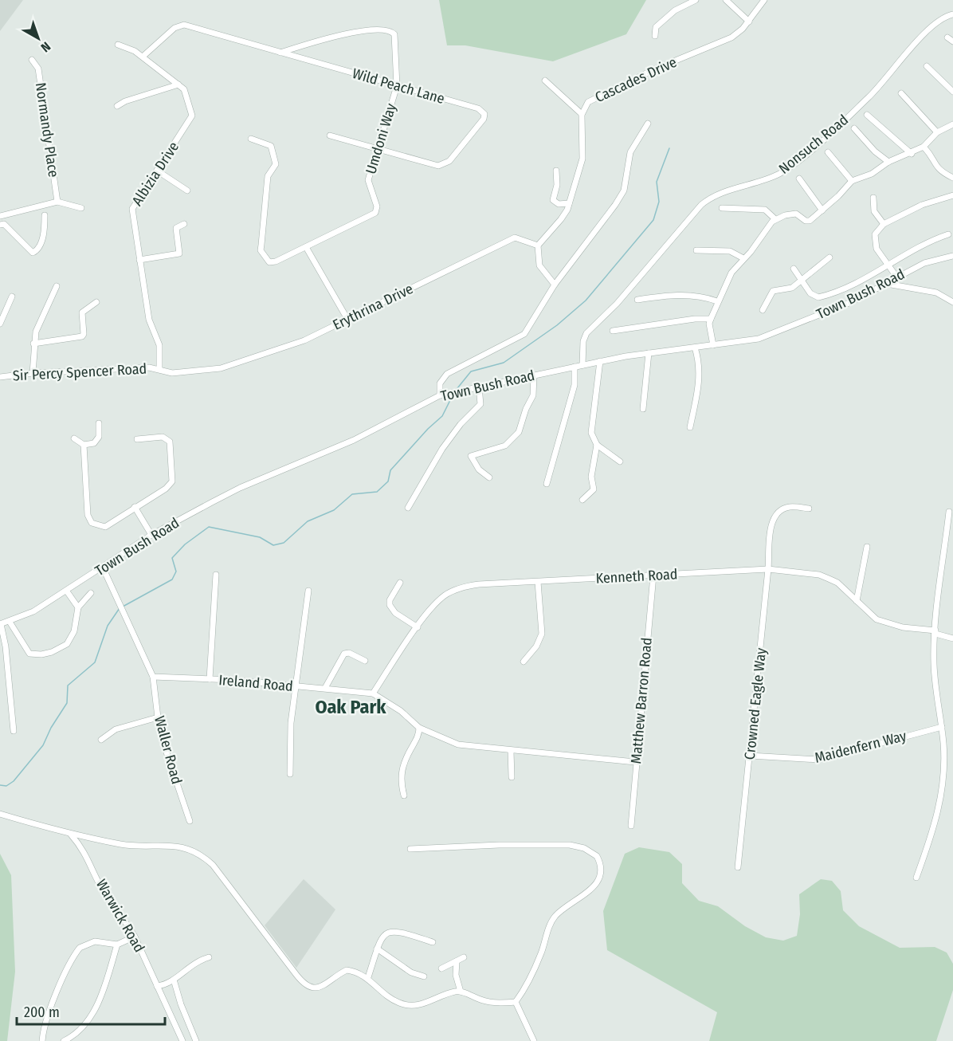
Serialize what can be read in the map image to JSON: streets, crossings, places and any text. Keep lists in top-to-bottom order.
{
  "streets": {
    "street": [
      "Cascades Drive",
      "Wild Peach Lane",
      "Normandy Place",
      "Umdoni Way",
      "Nonsuch Road",
      "Albizia Drive",
      "Town Bush Road",
      "Erythrina Drive",
      "Sir Percy Spencer Road",
      "Kenneth Road",
      "Ireland Road",
      "Matthew Barron Road",
      "Crowned Eagle Way",
      "Maidenfern Way",
      "Waller Road",
      "Warwick Road"
    ]
  },
  "crossings": [
    ["Cascades Drive", "Erythrina Drive"],
    ["Wild Peach Lane", "Umdoni Way"],
    ["Wild Peach Lane", "Albizia Drive"],
    ["Nonsuch Road", "Town Bush Road"],
    ["Albizia Drive", "Erythrina Drive"],
    ["Albizia Drive", "Sir Percy Spencer Road"],
    ["Erythrina Drive", "Sir Percy Spencer Road"],
    ["Kenneth Road", "Ireland Road"],
    ["Kenneth Road", "Matthew Barron Road"],
    ["Kenneth Road", "Crowned Eagle Way"],
    ["Ireland Road", "Matthew Barron Road"],
    ["Ireland Road", "Waller Road"],
    ["Crowned Eagle Way", "Maidenfern Way"]
  ],
  "districts": ["Oak Park"],
  "scale_bar": "200 m",
  "north": "bottom right"
}
